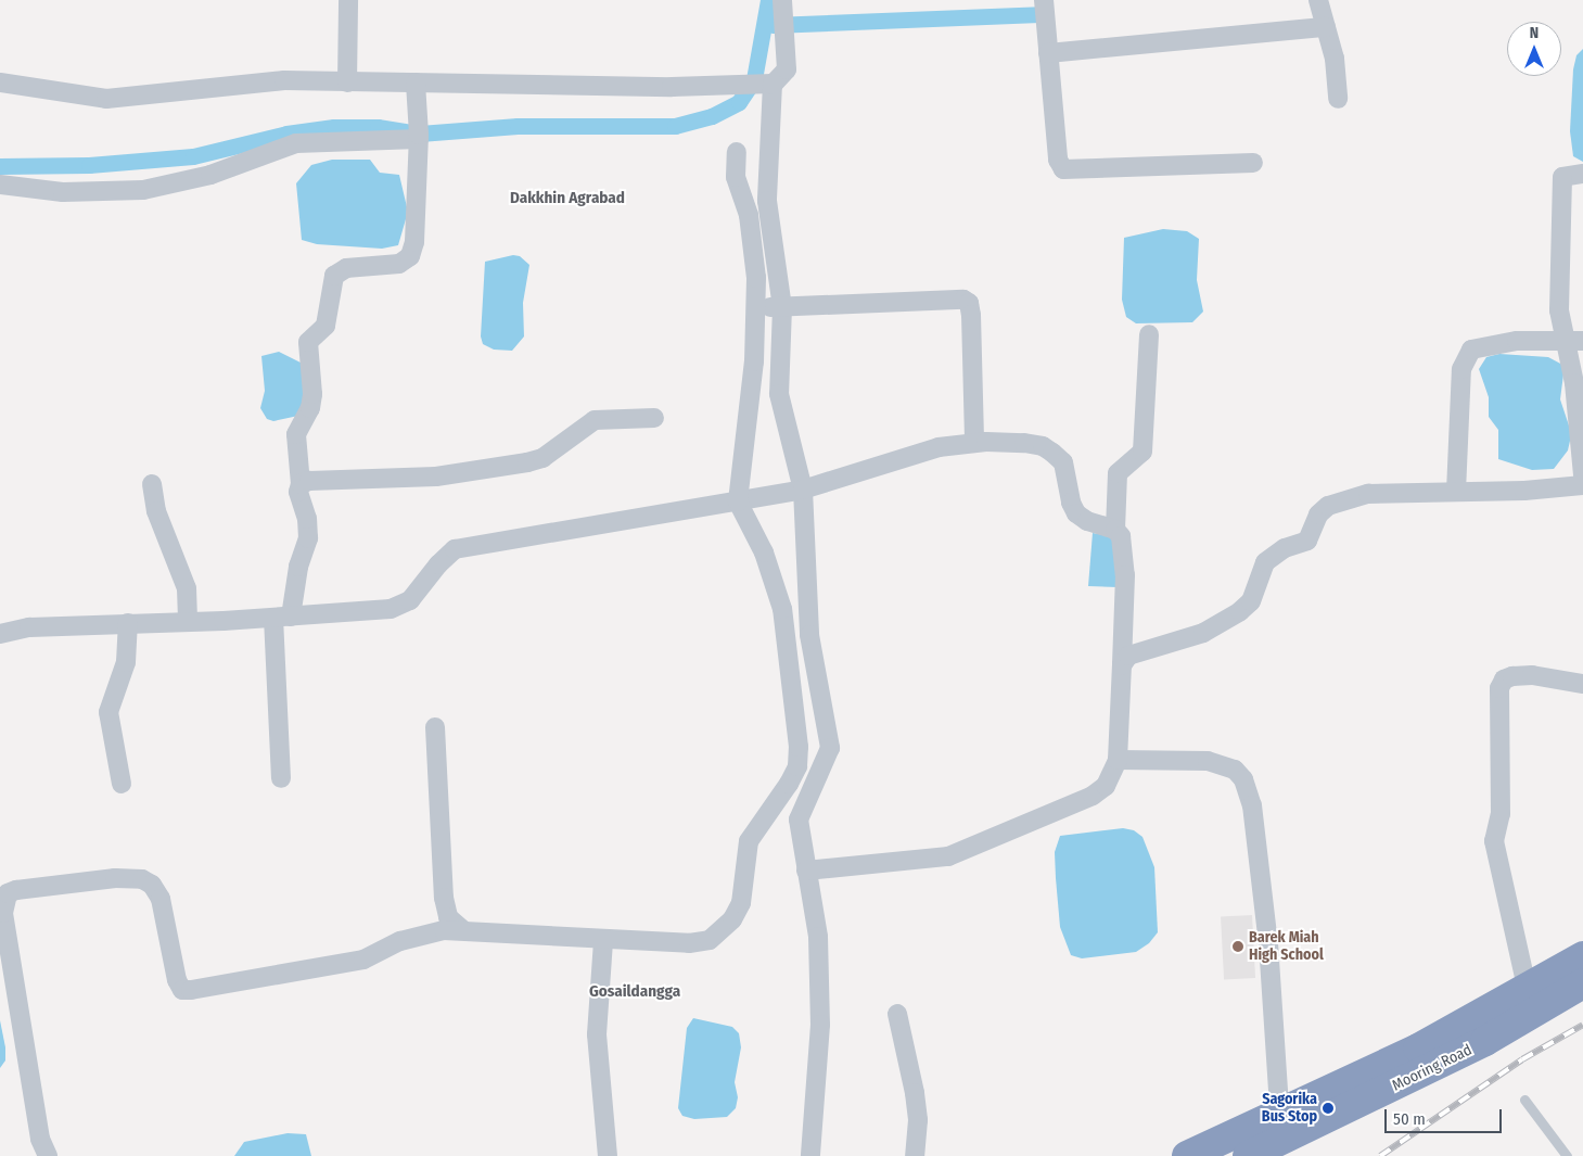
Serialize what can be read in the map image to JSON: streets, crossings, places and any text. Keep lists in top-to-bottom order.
{
  "streets": {
    "highway": ["Mooring Road"]
  },
  "districts": ["Dakkhin Agrabad", "Gosaildangga"],
  "places": ["Barek Miah High School", "Sagorika Bus Stop"],
  "scale_bar": "50 m",
  "north": "top"
}
